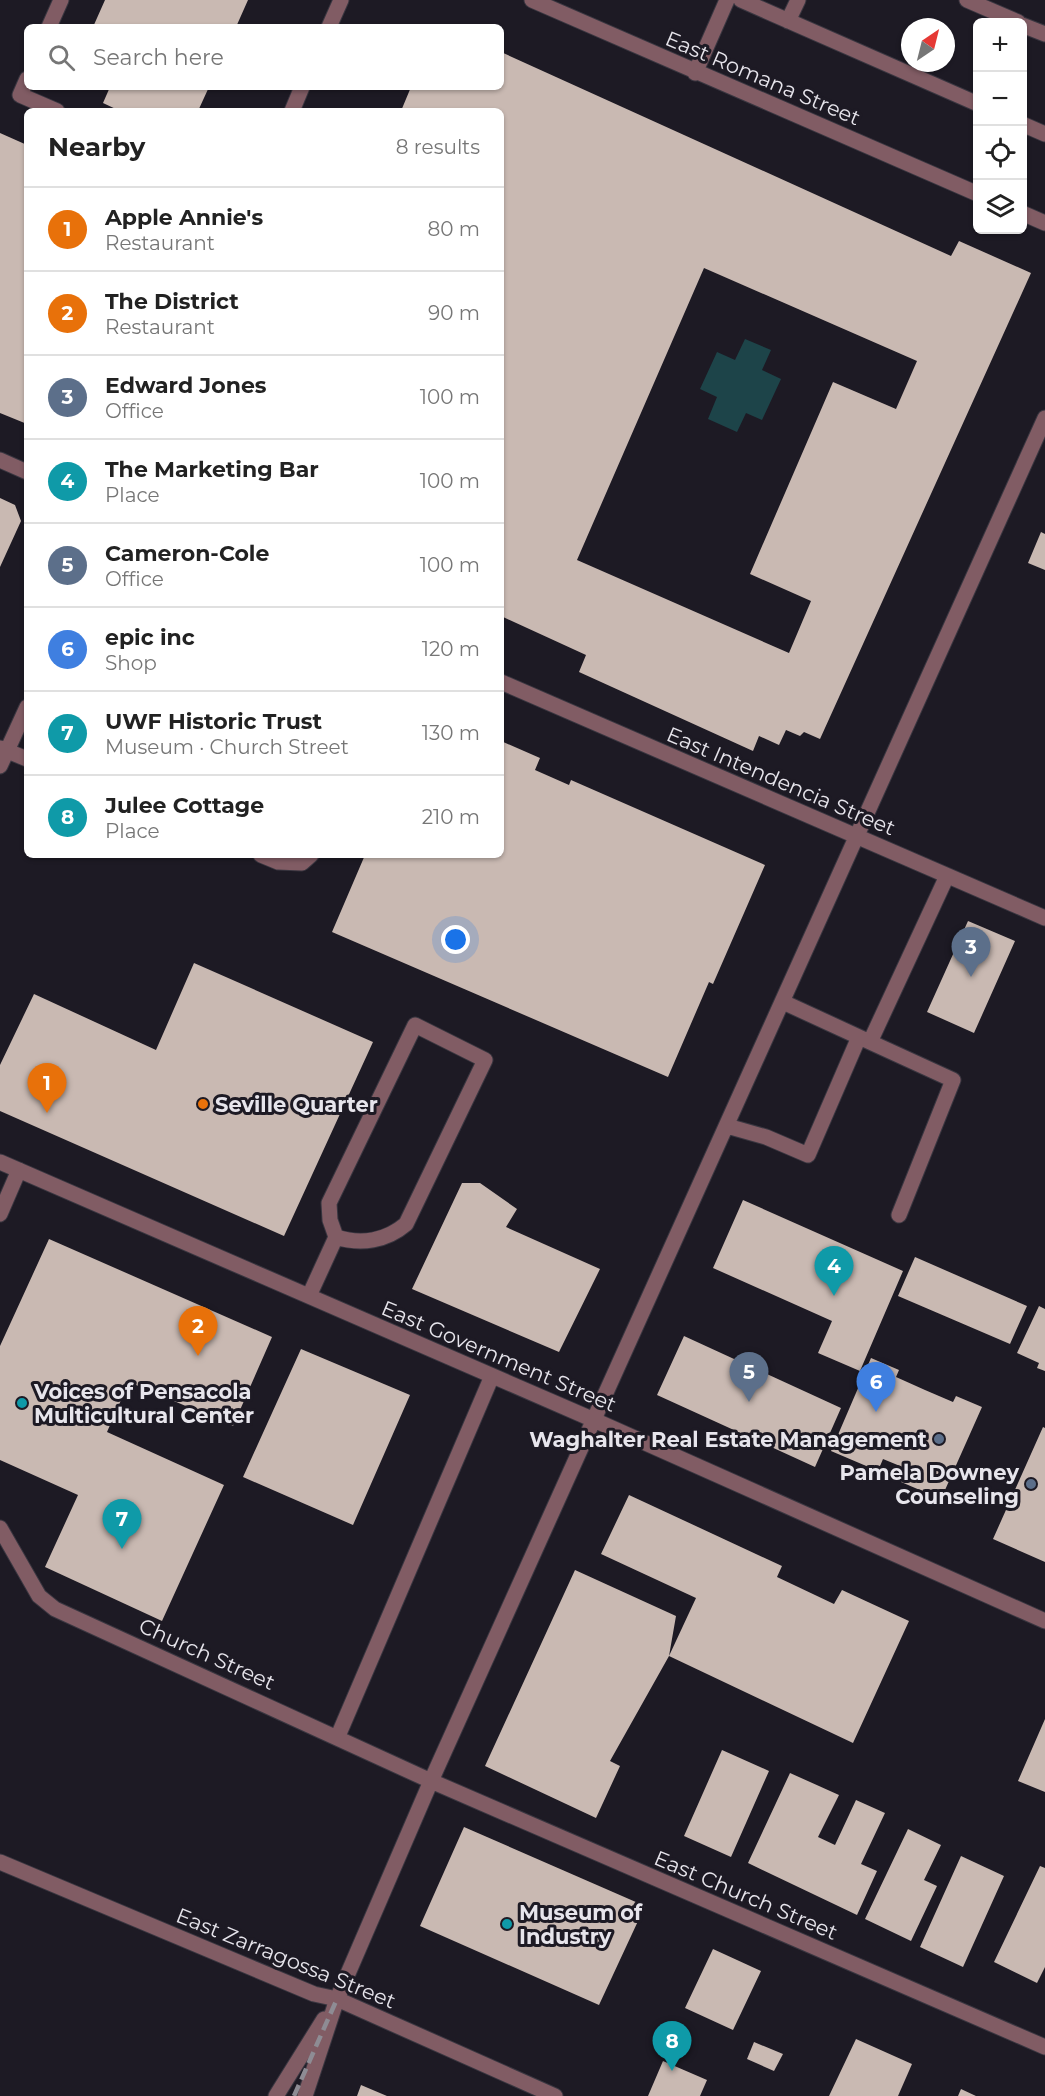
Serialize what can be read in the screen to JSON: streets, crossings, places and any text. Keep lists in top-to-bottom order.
{
  "streets": {
    "street": [
      "East Romana Street",
      "East Intendencia Street",
      "East Government Street",
      "Church Street",
      "East Church Street",
      "East Zarragossa Street"
    ]
  },
  "crossings": [
    ["Church Street", "East Church Street"]
  ],
  "places": [
    "Seville Quarter",
    "Voices of Pensacola Multicultural Center",
    "Waghalter Real Estate Management",
    "Pamela Downey Counseling",
    "Museum of Industry"
  ],
  "north": "top right",
  "page": {
    "map_buttons": ["+", "−"],
    "search": "Search here",
    "heading": ["Nearby", "8 results"],
    "list": [
      {
        "mark": "1",
        "name": "Apple Annie's",
        "note": "Restaurant",
        "value": "80 m"
      },
      {
        "mark": "2",
        "name": "The District",
        "note": "Restaurant",
        "value": "90 m"
      },
      {
        "mark": "3",
        "name": "Edward Jones",
        "note": "Office",
        "value": "100 m"
      },
      {
        "mark": "4",
        "name": "The Marketing Bar",
        "note": "Place",
        "value": "100 m"
      },
      {
        "mark": "5",
        "name": "Cameron-Cole",
        "note": "Office",
        "value": "100 m"
      },
      {
        "mark": "6",
        "name": "epic inc",
        "note": "Shop",
        "value": "120 m"
      },
      {
        "mark": "7",
        "name": "UWF Historic Trust",
        "note": "Museum · Church Street",
        "value": "130 m"
      },
      {
        "mark": "8",
        "name": "Julee Cottage",
        "note": "Place",
        "value": "210 m"
      }
    ],
    "pins": [
      "3",
      "1",
      "4",
      "2",
      "5",
      "6",
      "7",
      "8"
    ]
  }
}
